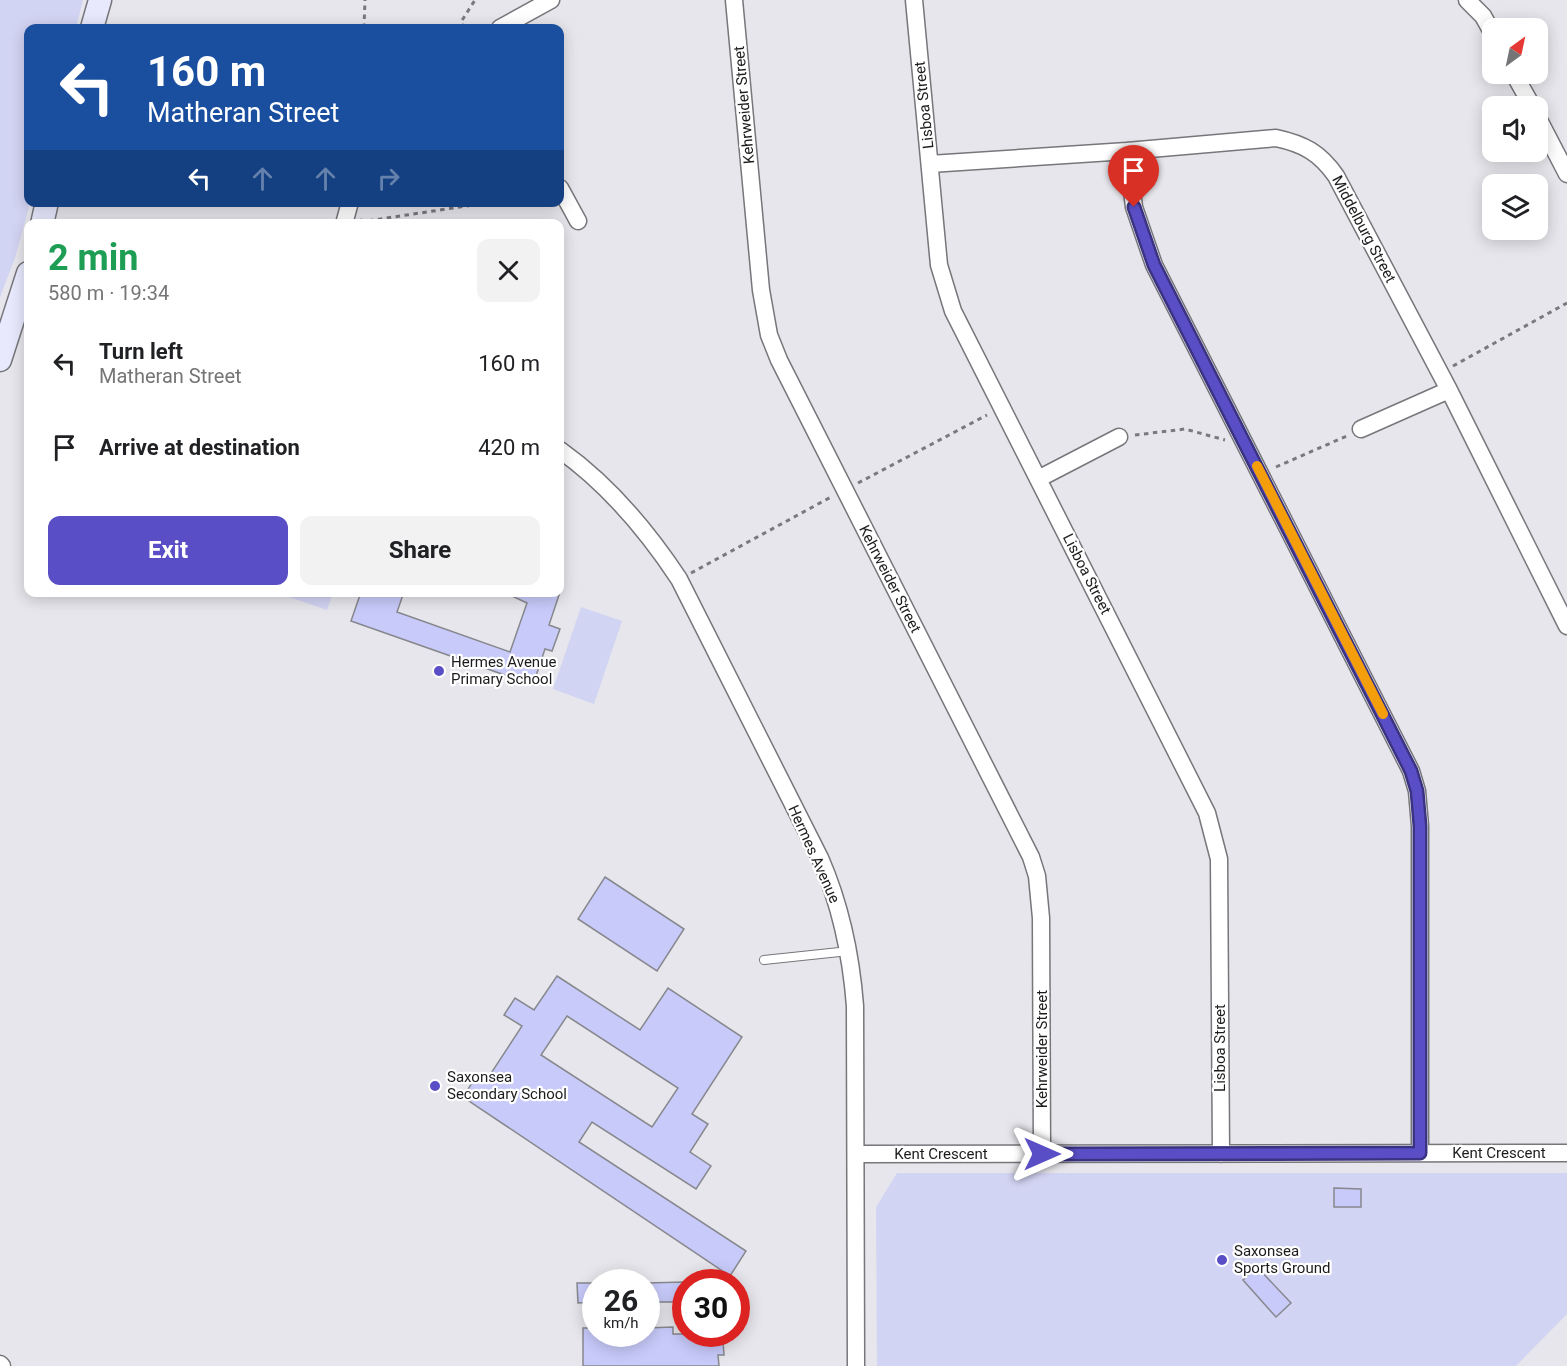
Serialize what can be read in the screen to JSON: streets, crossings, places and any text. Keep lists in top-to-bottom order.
{
  "streets": {
    "street": [
      "Kehrweider Street",
      "Lisboa Street",
      "Middelburg Street",
      "Hermes Avenue",
      "Kent Crescent"
    ]
  },
  "crossings": [
    ["Kehrweider Street", "Kent Crescent"],
    ["Lisboa Street", "Middelburg Street"],
    ["Lisboa Street", "Kent Crescent"],
    ["Hermes Avenue", "Kent Crescent"]
  ],
  "places": ["Hermes Avenue Primary School", "Saxonsea Secondary School", "Saxonsea Sports Ground"],
  "north": "top right",
  "page": {
    "turn": ["160 m", "Matheran Street"],
    "heading": ["2 min", "580 m · 19:34"],
    "list": [
      {
        "name": "Turn left",
        "note": "Matheran Street",
        "value": "160 m"
      },
      {
        "name": "Arrive at destination",
        "value": "420 m"
      }
    ],
    "buttons": ["Exit", "Share"],
    "speed": "26 km/h",
    "limit": "30"
  }
}
